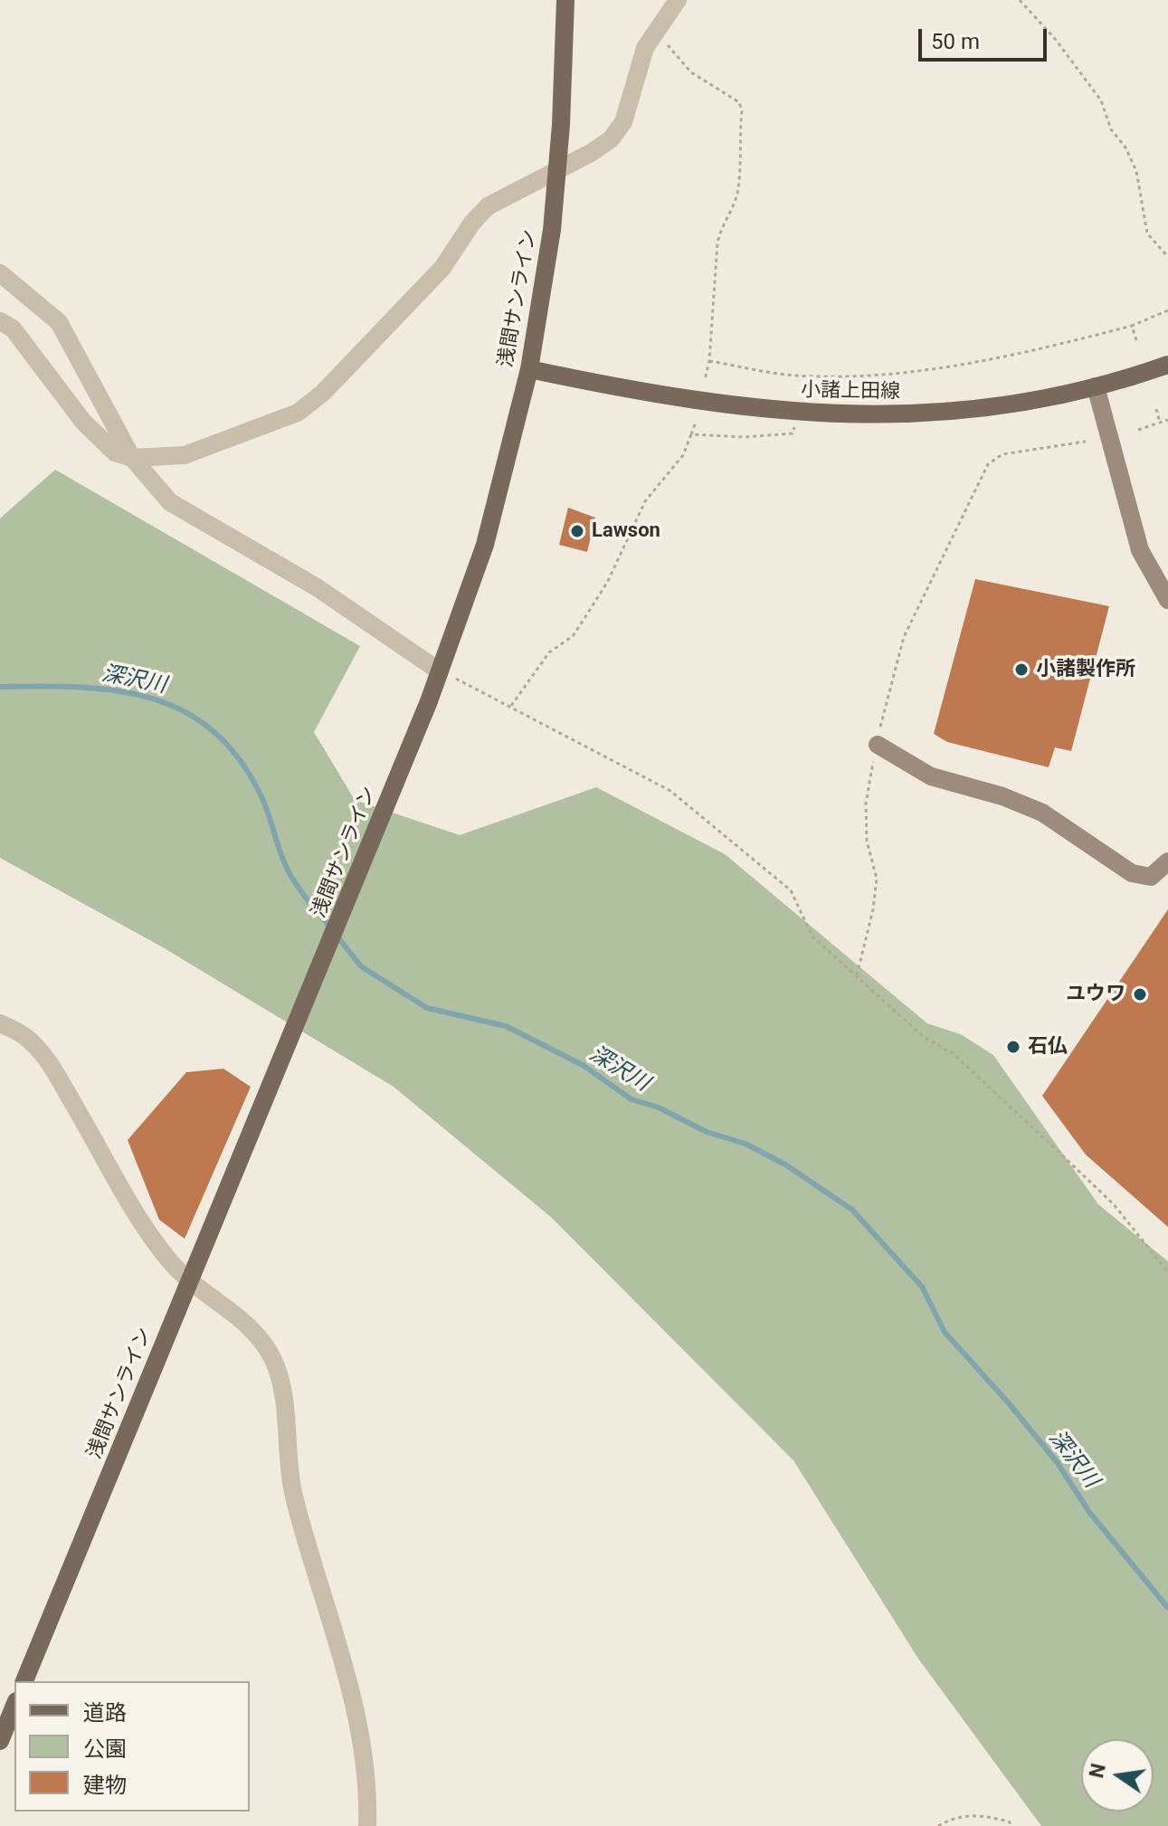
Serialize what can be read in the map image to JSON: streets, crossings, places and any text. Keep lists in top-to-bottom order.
{
  "streets": {
    "main road": ["浅間サンライン", "小諸上田線"]
  },
  "crossings": [
    ["浅間サンライン", "小諸上田線"]
  ],
  "water": ["深沢川"],
  "places": [
    "Lawson",
    "小諸製作所",
    "ユウワ",
    "石仏"
  ],
  "legend": ["道路", "公園", "建物"],
  "scale_bar": "50 m",
  "north": "left"
}
